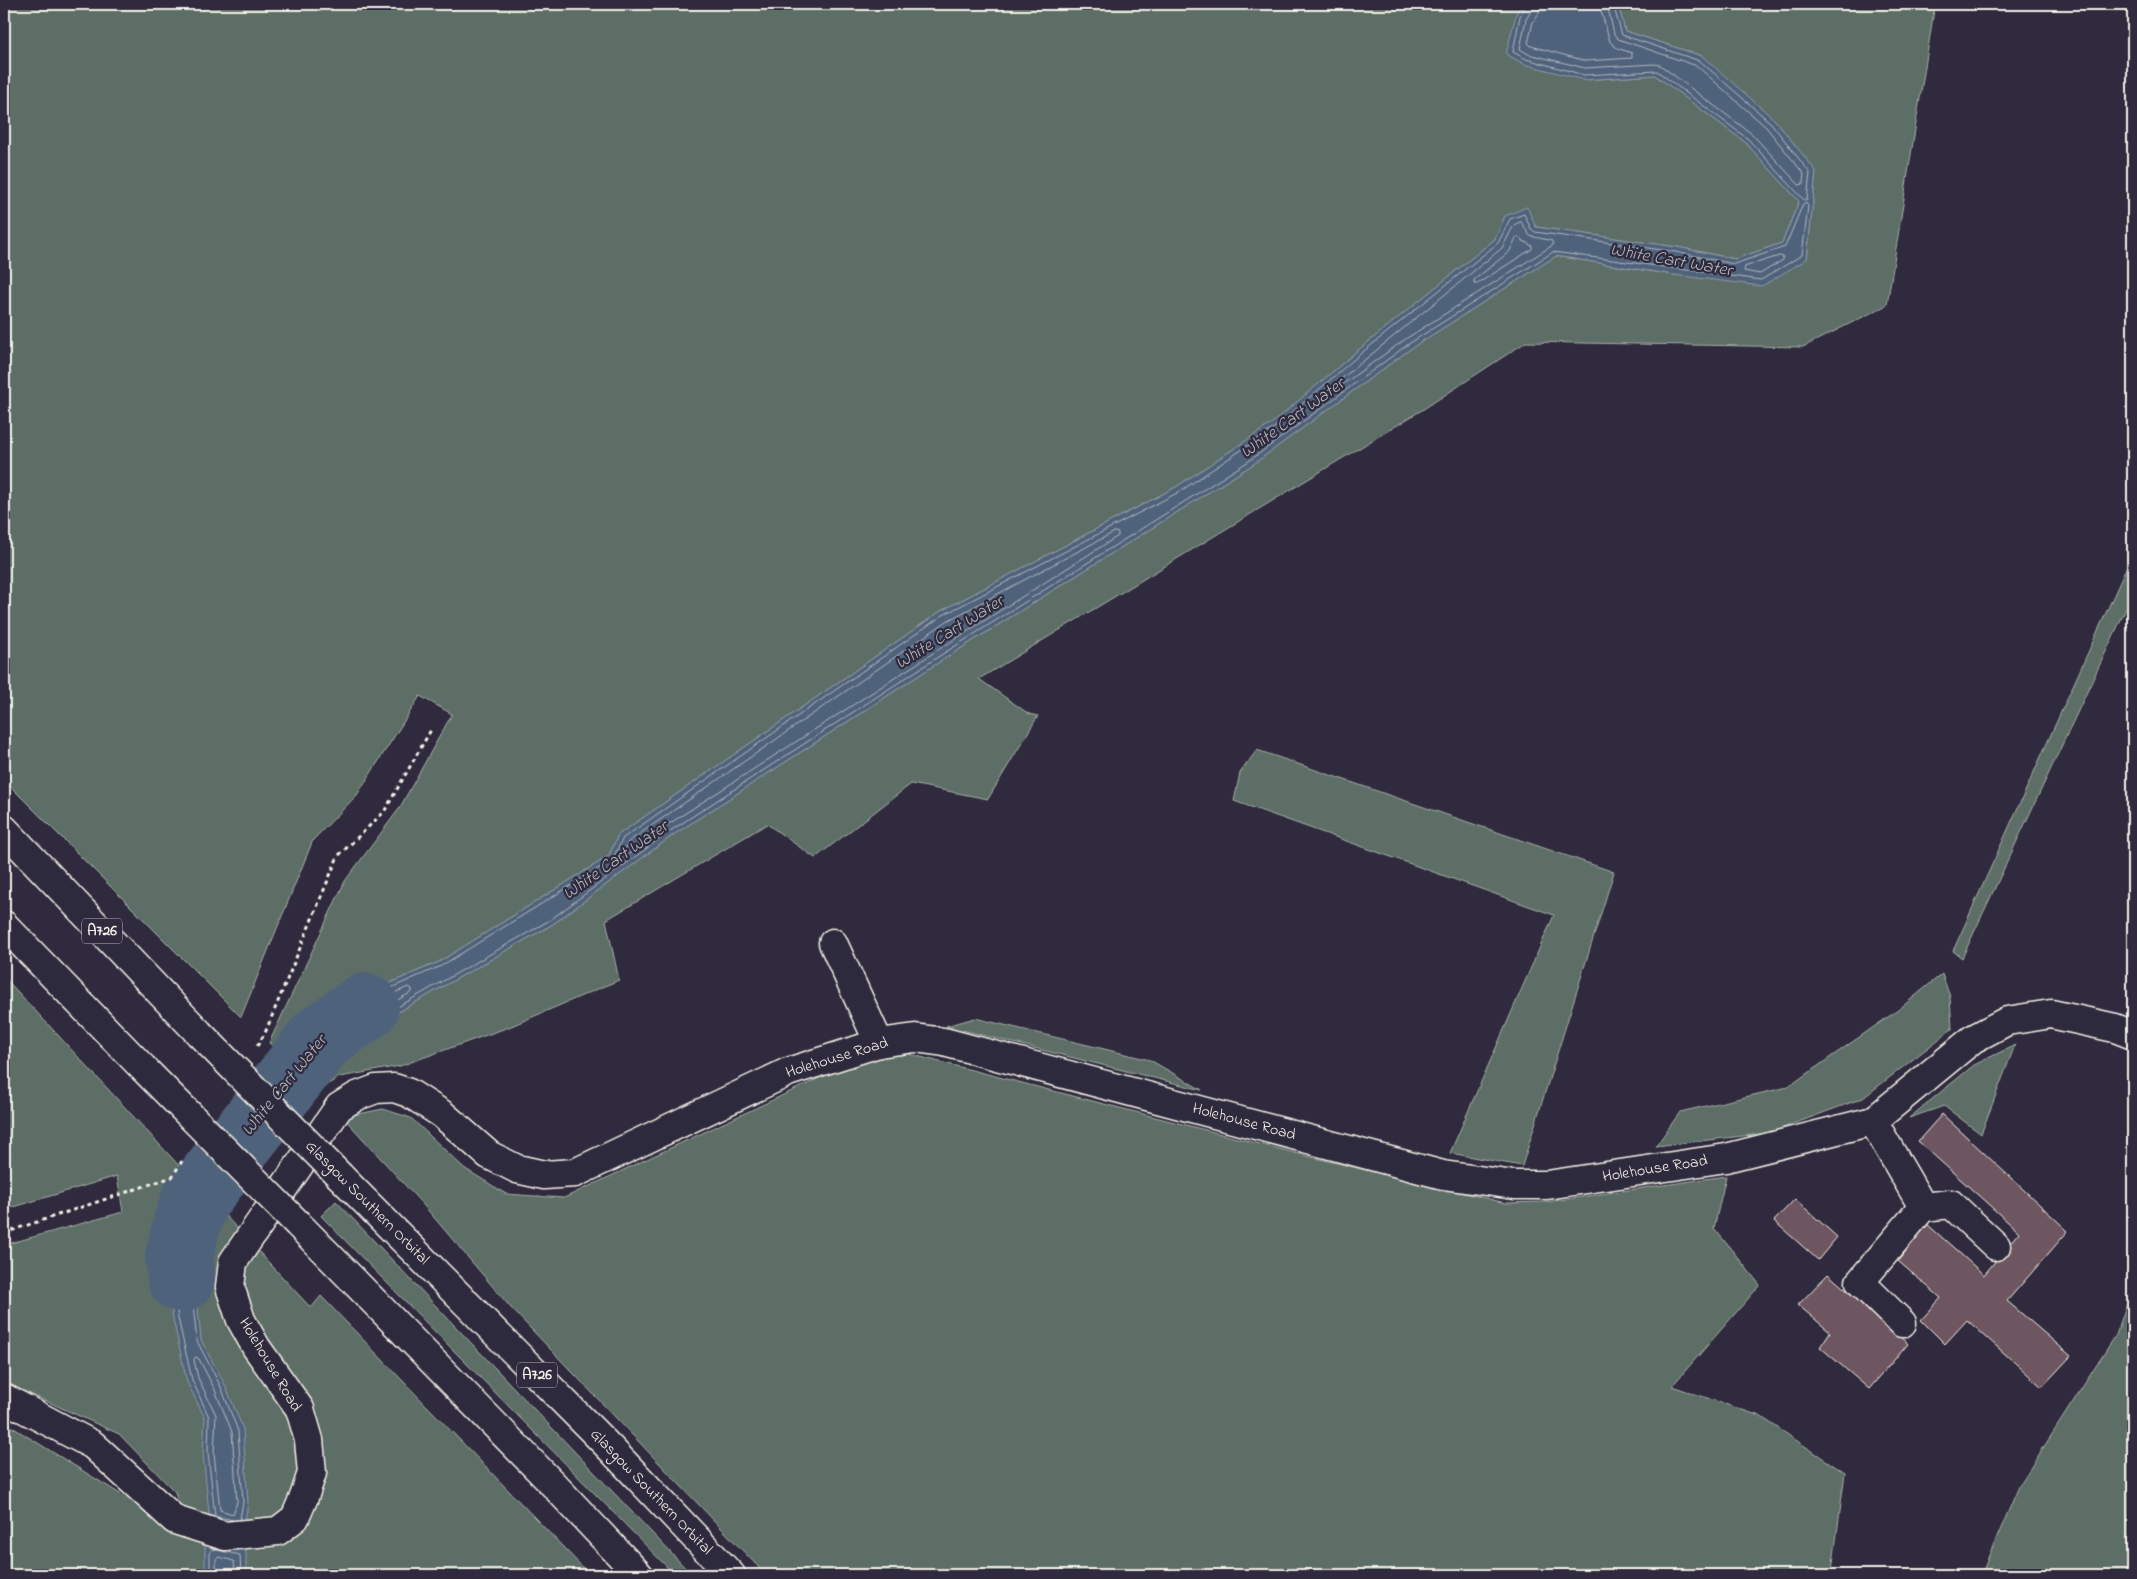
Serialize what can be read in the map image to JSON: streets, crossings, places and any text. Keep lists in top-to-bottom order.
{
  "streets": {
    "main road": ["A726", "Holehouse Road", "Glasgow Southern Orbital"]
  },
  "water": ["White Cart Water"]
}
